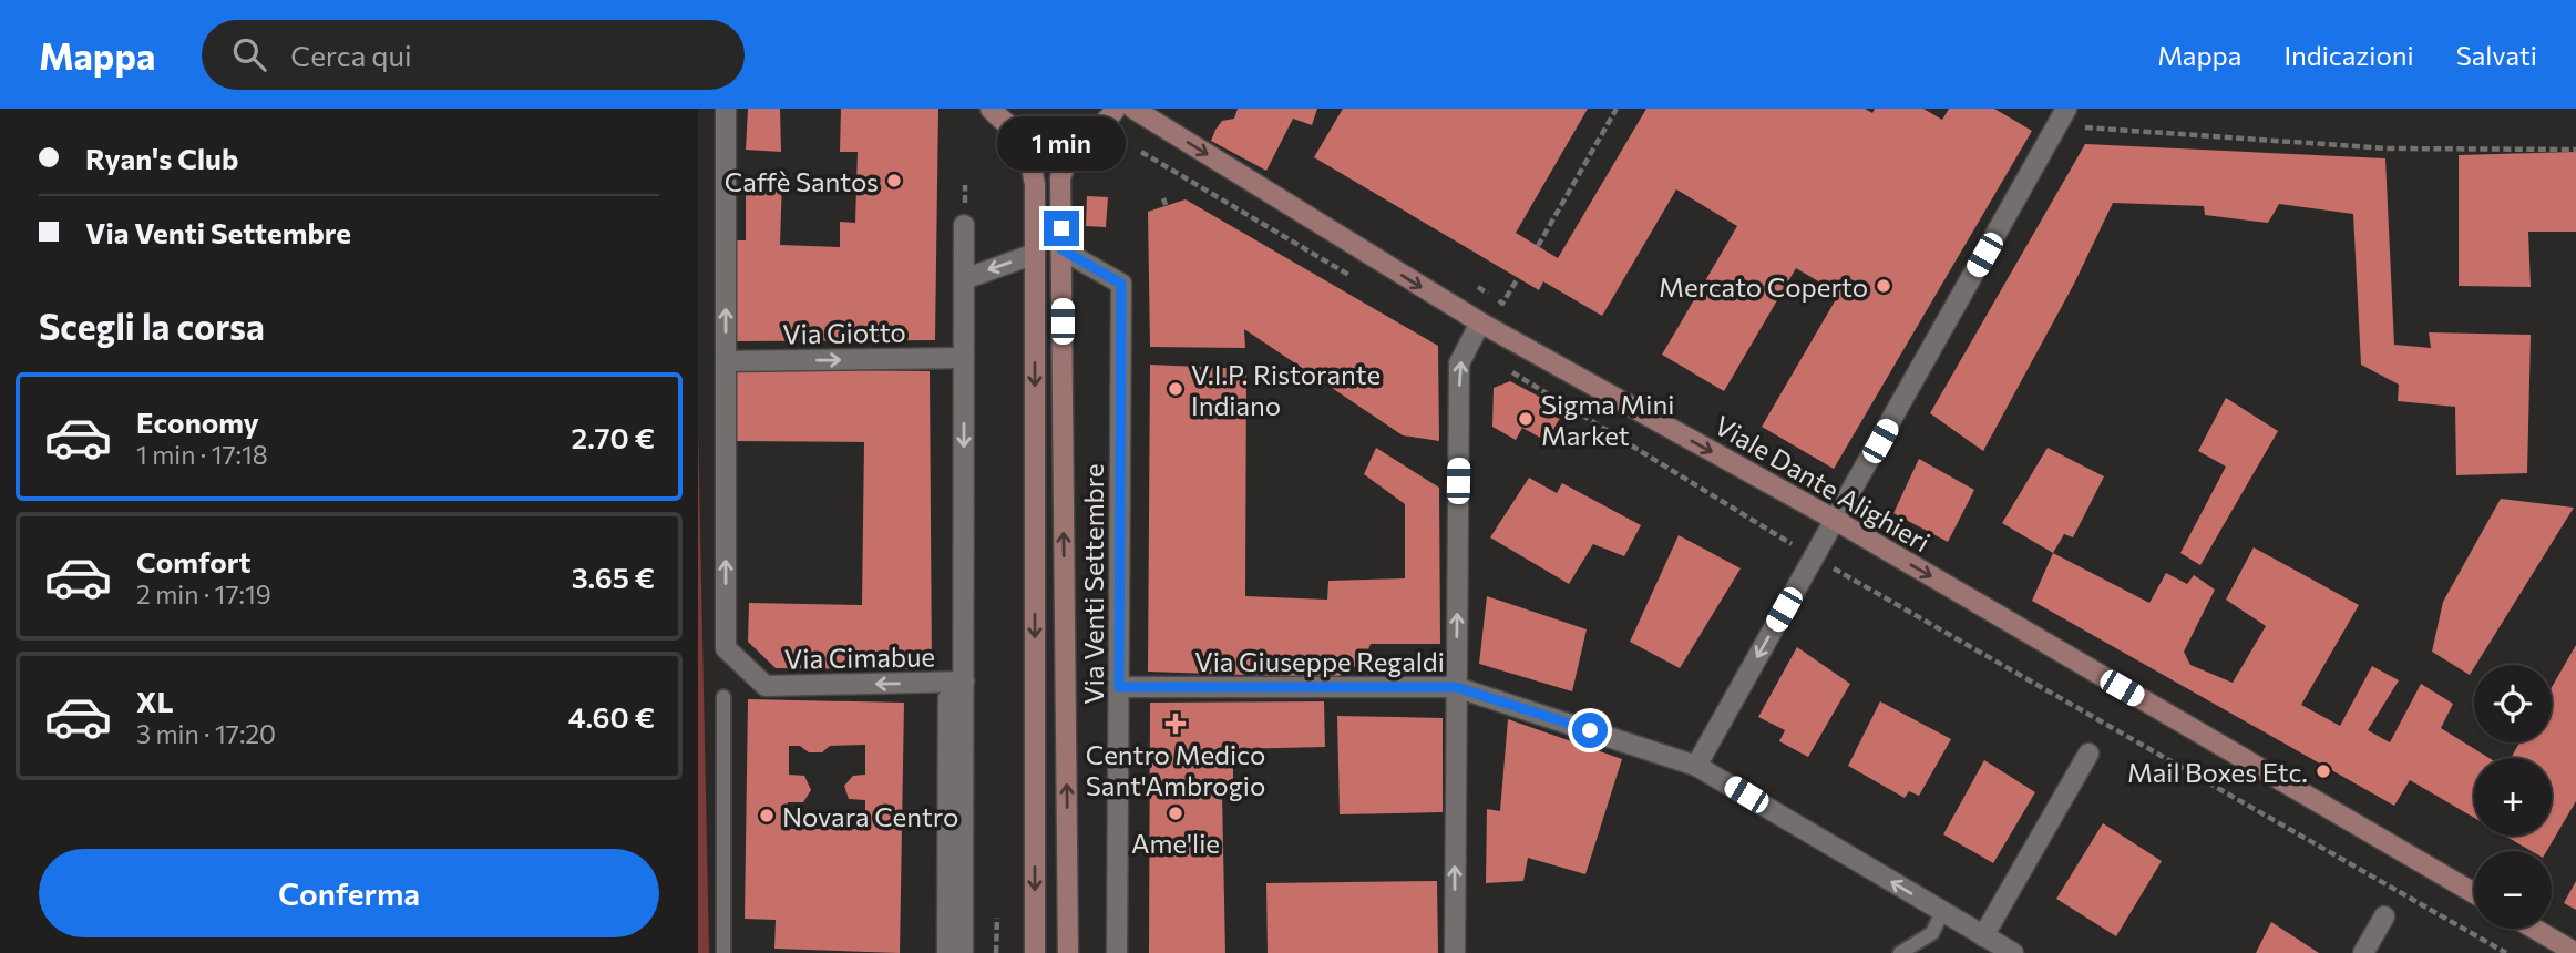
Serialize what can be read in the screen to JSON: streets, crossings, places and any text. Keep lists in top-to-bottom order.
{
  "streets": {
    "main road": ["Viale Dante Alighieri", "Via Venti Settembre"],
    "street": ["Via Giotto", "Via Cimabue", "Via Giuseppe Regaldi"]
  },
  "crossings": [
    ["Via Giotto", "Via Cimabue"],
    ["Via Venti Settembre", "Via Giuseppe Regaldi"]
  ],
  "one_way": ["Via Giotto", "Viale Dante Alighieri"],
  "places": {
    "other": [
      "Caffè Santos",
      "Mercato Coperto",
      "V.I.P. Ristorante Indiano",
      "Sigma Mini Market",
      "Mail Boxes Etc.",
      "Ame'lie",
      "Novara Centro"
    ],
    "health": ["Centro Medico Sant'Ambrogio"]
  },
  "page": {
    "header": "Mappa",
    "search": "Cerca qui",
    "nav": ["Mappa", "Indicazioni", "Salvati"],
    "banner": ["Ryan's Club", "Via Venti Settembre"],
    "bubble": "1 min",
    "heading": "Scegli la corsa",
    "list": [
      {
        "name": "Economy",
        "note": "1 min · 17:18",
        "value": "2.70 €"
      },
      {
        "name": "Comfort",
        "note": "2 min · 17:19",
        "value": "3.65 €"
      },
      {
        "name": "XL",
        "note": "3 min · 17:20",
        "value": "4.60 €"
      }
    ],
    "map_buttons": ["+", "−"],
    "buttons": "Conferma"
  }
}
